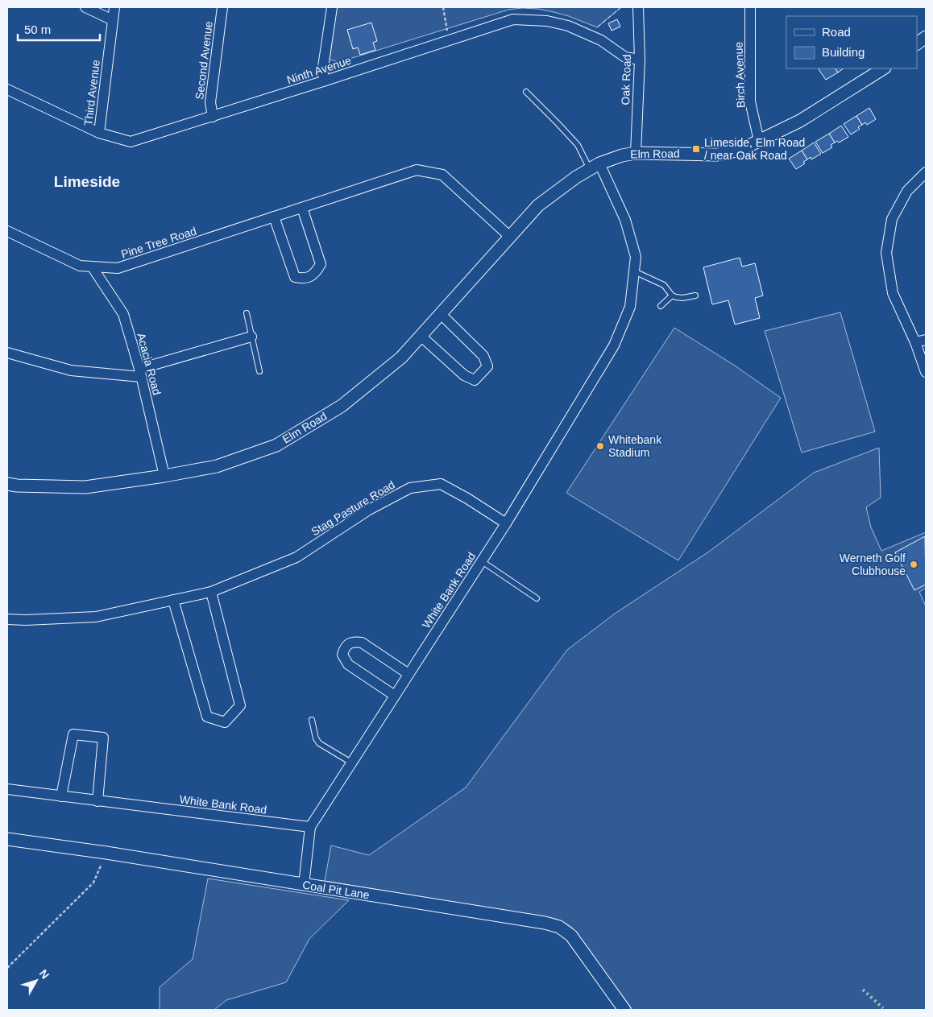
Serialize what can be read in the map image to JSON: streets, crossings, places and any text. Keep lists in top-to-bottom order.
{
  "streets": {
    "street": [
      "Second Avenue",
      "Ninth Avenue",
      "Birch Avenue",
      "Oak Road",
      "Third Avenue",
      "Elm Road",
      "Pine Tree Road",
      "Acacia Road",
      "Stag Pasture Road",
      "White Bank Road",
      "Coal Pit Lane"
    ]
  },
  "crossings": [
    ["Second Avenue", "Ninth Avenue"],
    ["Ninth Avenue", "Oak Road"],
    ["Ninth Avenue", "Third Avenue"],
    ["Birch Avenue", "Elm Road"],
    ["Oak Road", "Elm Road"],
    ["Elm Road", "Pine Tree Road"],
    ["Elm Road", "Acacia Road"],
    ["Elm Road", "White Bank Road"],
    ["Pine Tree Road", "Acacia Road"],
    ["Stag Pasture Road", "White Bank Road"]
  ],
  "districts": ["Limeside"],
  "places": {
    "transit": ["Limeside, Elm Road / near Oak Road"],
    "other": ["Whitebank Stadium", "Werneth Golf Clubhouse"]
  },
  "legend": ["Road", "Building"],
  "scale_bar": "50 m",
  "north": "top right"
}
